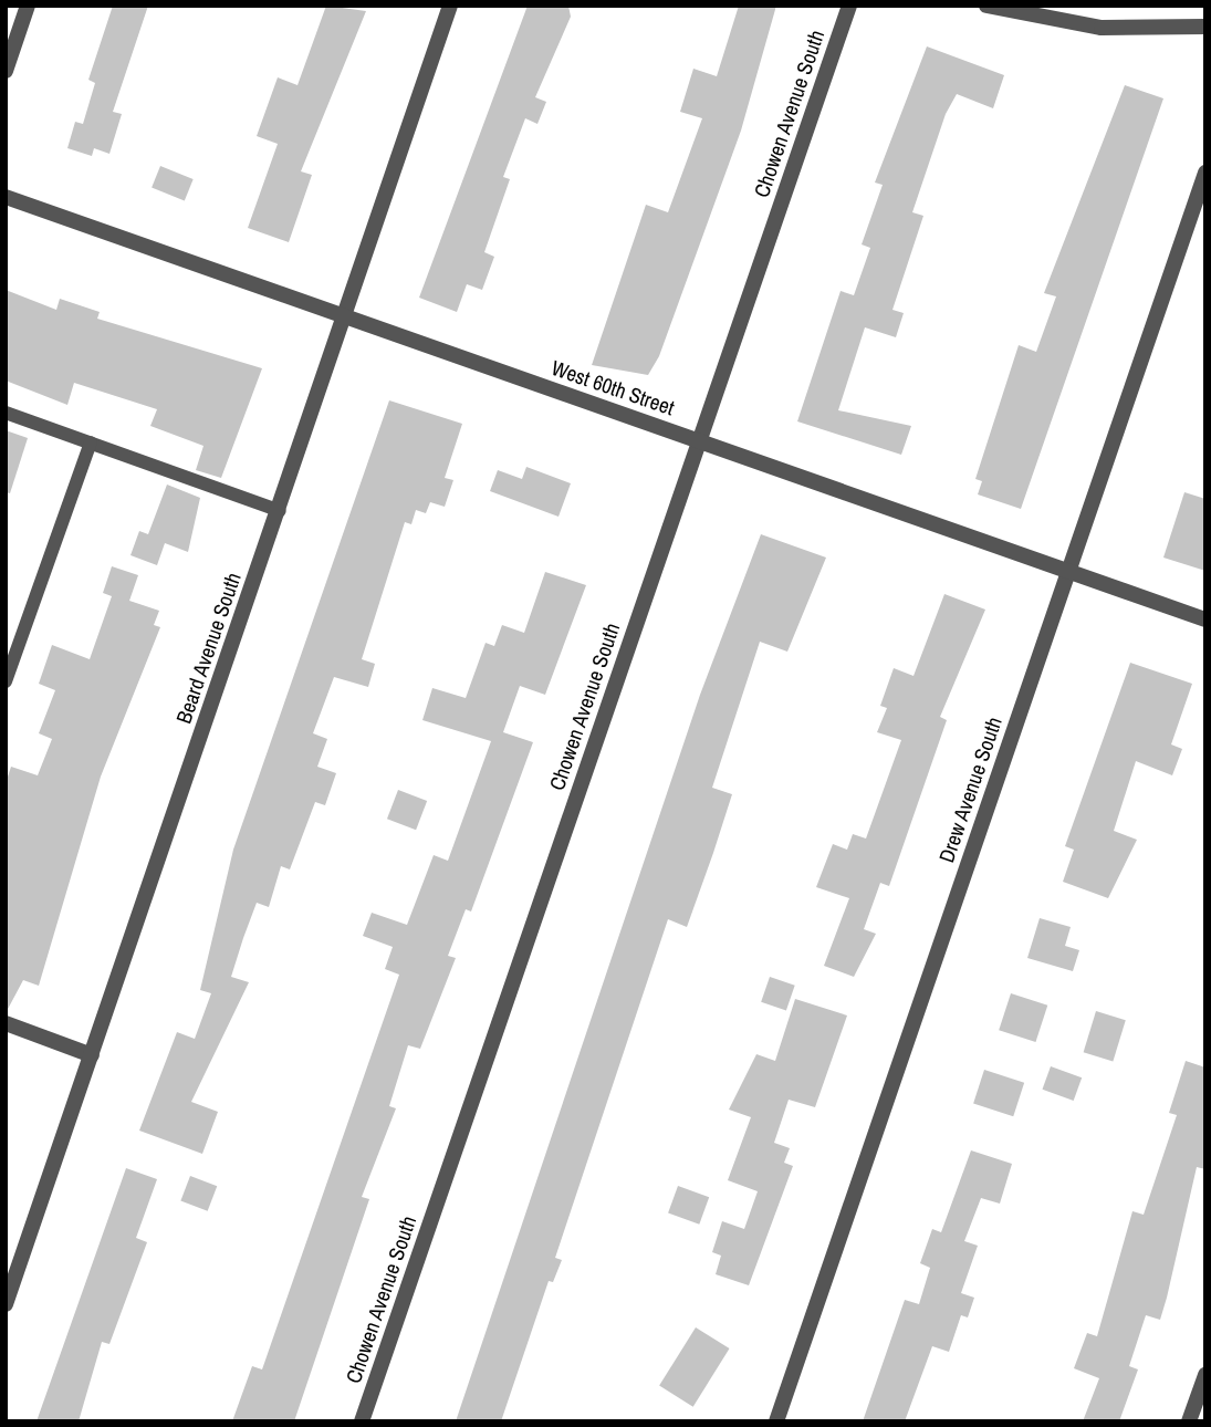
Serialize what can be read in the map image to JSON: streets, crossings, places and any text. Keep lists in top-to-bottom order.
{
  "streets": {
    "street": [
      "Chowen Avenue South",
      "West 60th Street",
      "Beard Avenue South",
      "Drew Avenue South"
    ]
  },
  "crossings": [
    ["Chowen Avenue South", "West 60th Street"],
    ["West 60th Street", "Beard Avenue South"],
    ["West 60th Street", "Drew Avenue South"]
  ]
}
